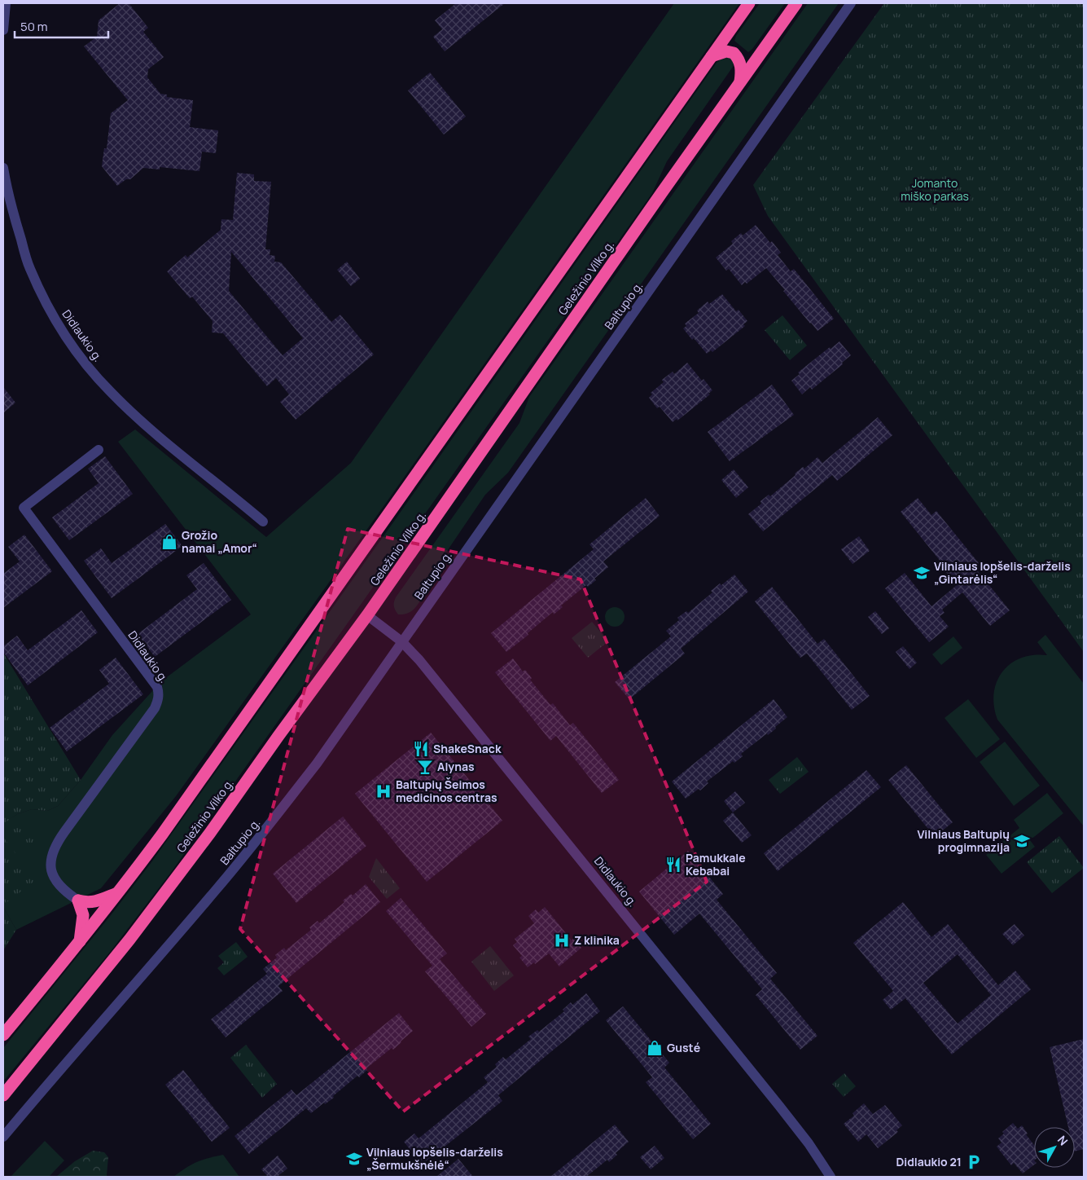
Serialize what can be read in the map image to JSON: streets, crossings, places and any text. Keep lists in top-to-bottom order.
{
  "streets": {
    "highway": ["Geležinio Vilko g."],
    "street": ["Baltupio g.", "Didlaukio g."]
  },
  "crossings": [
    ["Geležinio Vilko g.", "Didlaukio g."],
    ["Baltupio g.", "Didlaukio g."]
  ],
  "parks": ["Jomanto miško parkas"],
  "places": {
    "shop": ["Grožio namai „Amor“", "Gusté"],
    "school or university": ["Vilniaus lopšelis-darželis „Gintarėlis“", "Vilniaus Baltupių progimnazija", "Vilniaus lopšelis-darželis „Šermukšnėlė“"],
    "restaurant": ["ShakeSnack", "Pamukkale Kebabai"],
    "bar": ["Alynas"],
    "hospital": ["Baltupių Šeimos medicinos centras", "Z klinika"],
    "parking": ["Didlaukio 21"]
  },
  "scale_bar": "50 m",
  "north": "top right"
}
